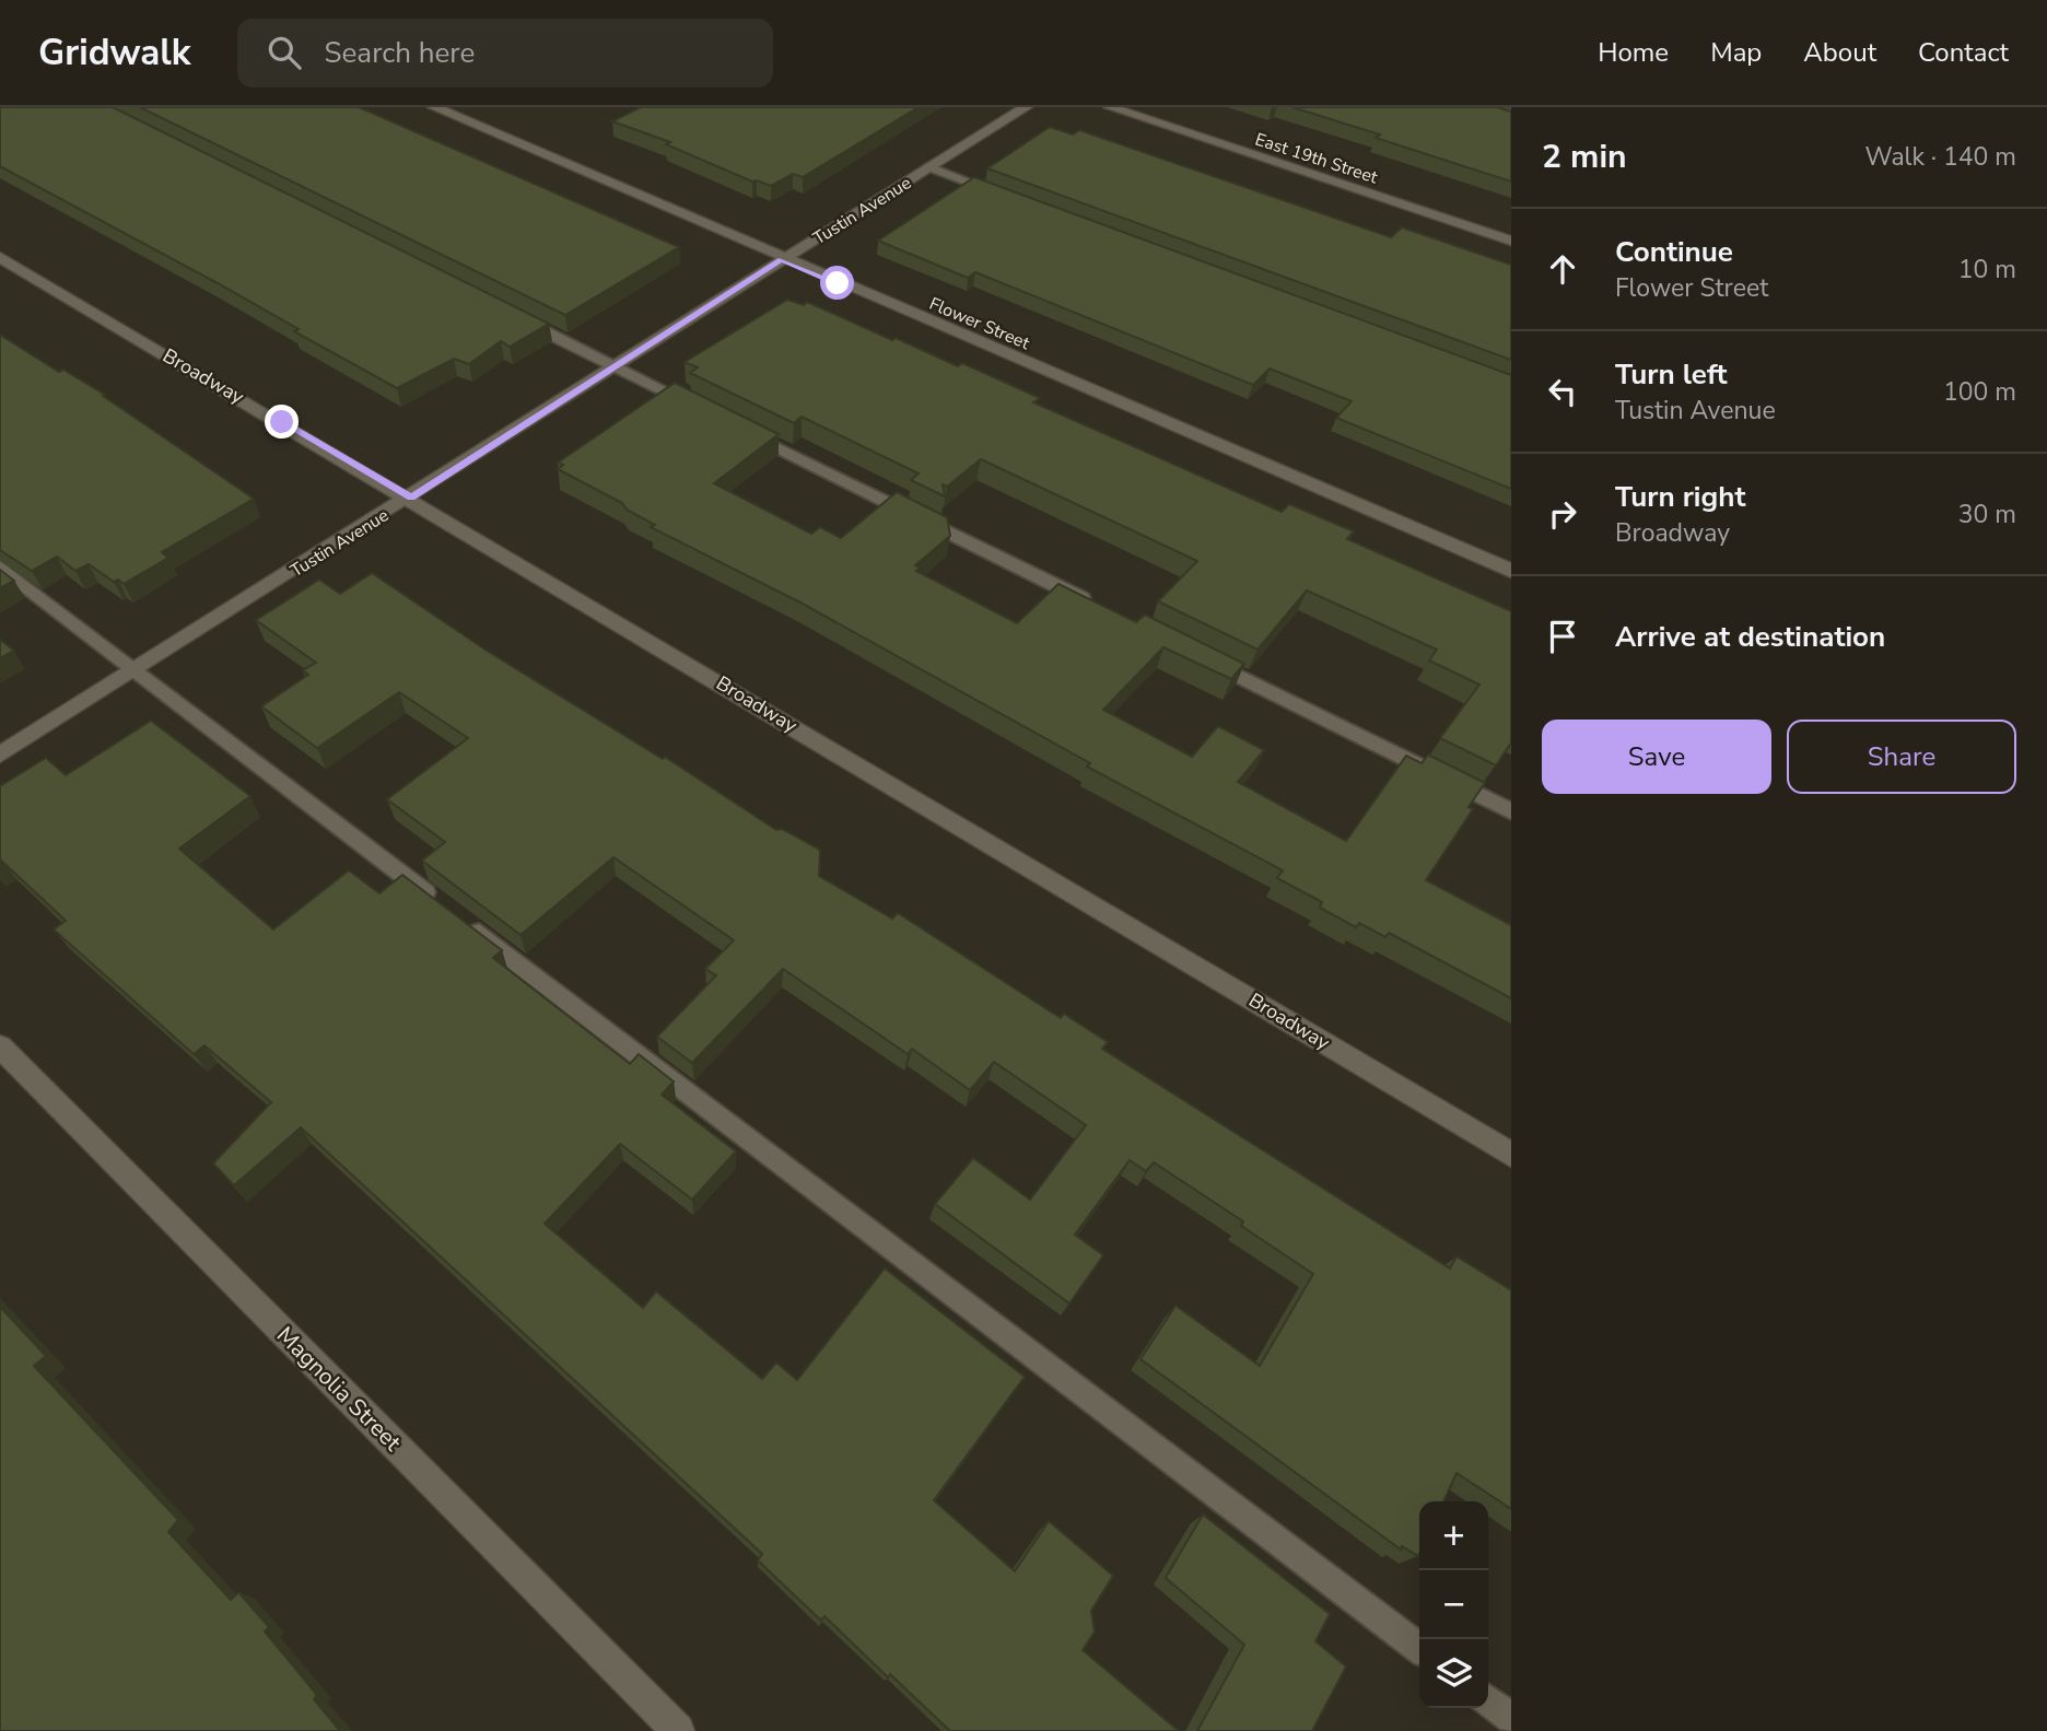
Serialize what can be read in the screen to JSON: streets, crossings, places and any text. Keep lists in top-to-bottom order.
{
  "streets": {
    "street": [
      "East 19th Street",
      "Tustin Avenue",
      "Flower Street",
      "Broadway",
      "Magnolia Street"
    ]
  },
  "crossings": [
    ["Tustin Avenue", "Flower Street"],
    ["Tustin Avenue", "Broadway"]
  ],
  "page": {
    "header": "Gridwalk",
    "search": "Search here",
    "nav": [
      "Home",
      "Map",
      "About",
      "Contact"
    ],
    "heading": ["2 min", "Walk · 140 m"],
    "list": [
      ["Continue", "Flower Street", "10 m"],
      ["Turn left", "Tustin Avenue", "100 m"],
      ["Turn right", "Broadway", "30 m"],
      "Arrive at destination"
    ],
    "buttons": ["Save", "Share"],
    "map_buttons": ["+", "−"]
  }
}
